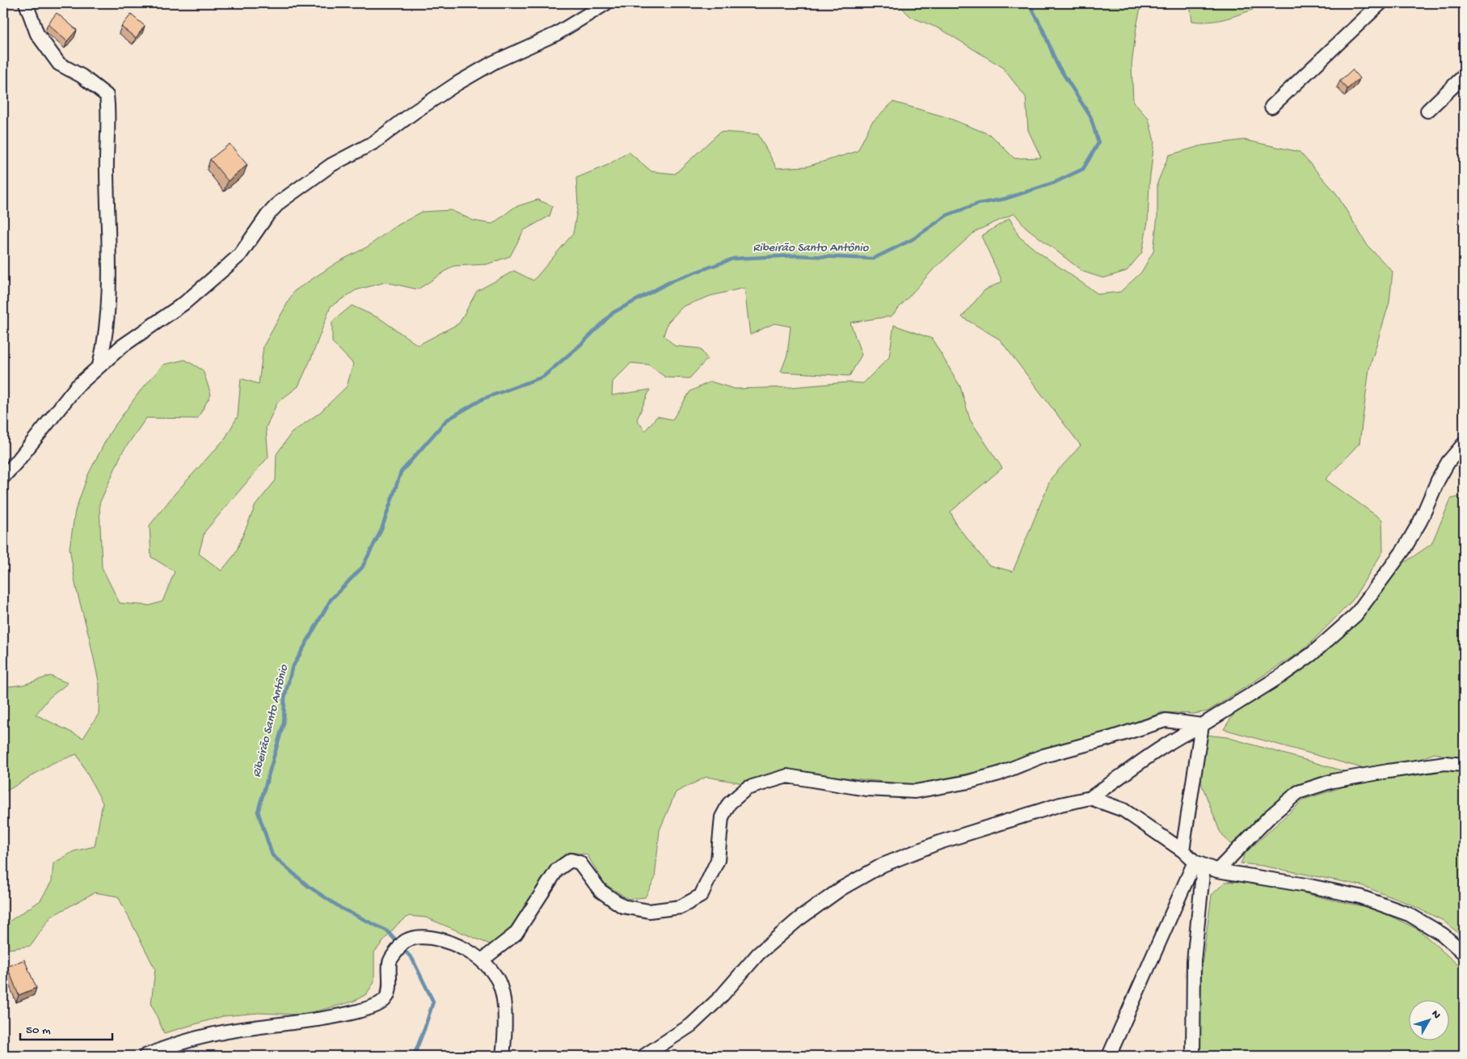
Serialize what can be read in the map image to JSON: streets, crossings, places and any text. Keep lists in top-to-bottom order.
{
  "water": ["Ribeirão Santo Antônio"],
  "scale_bar": "50 m",
  "north": "top right"
}
